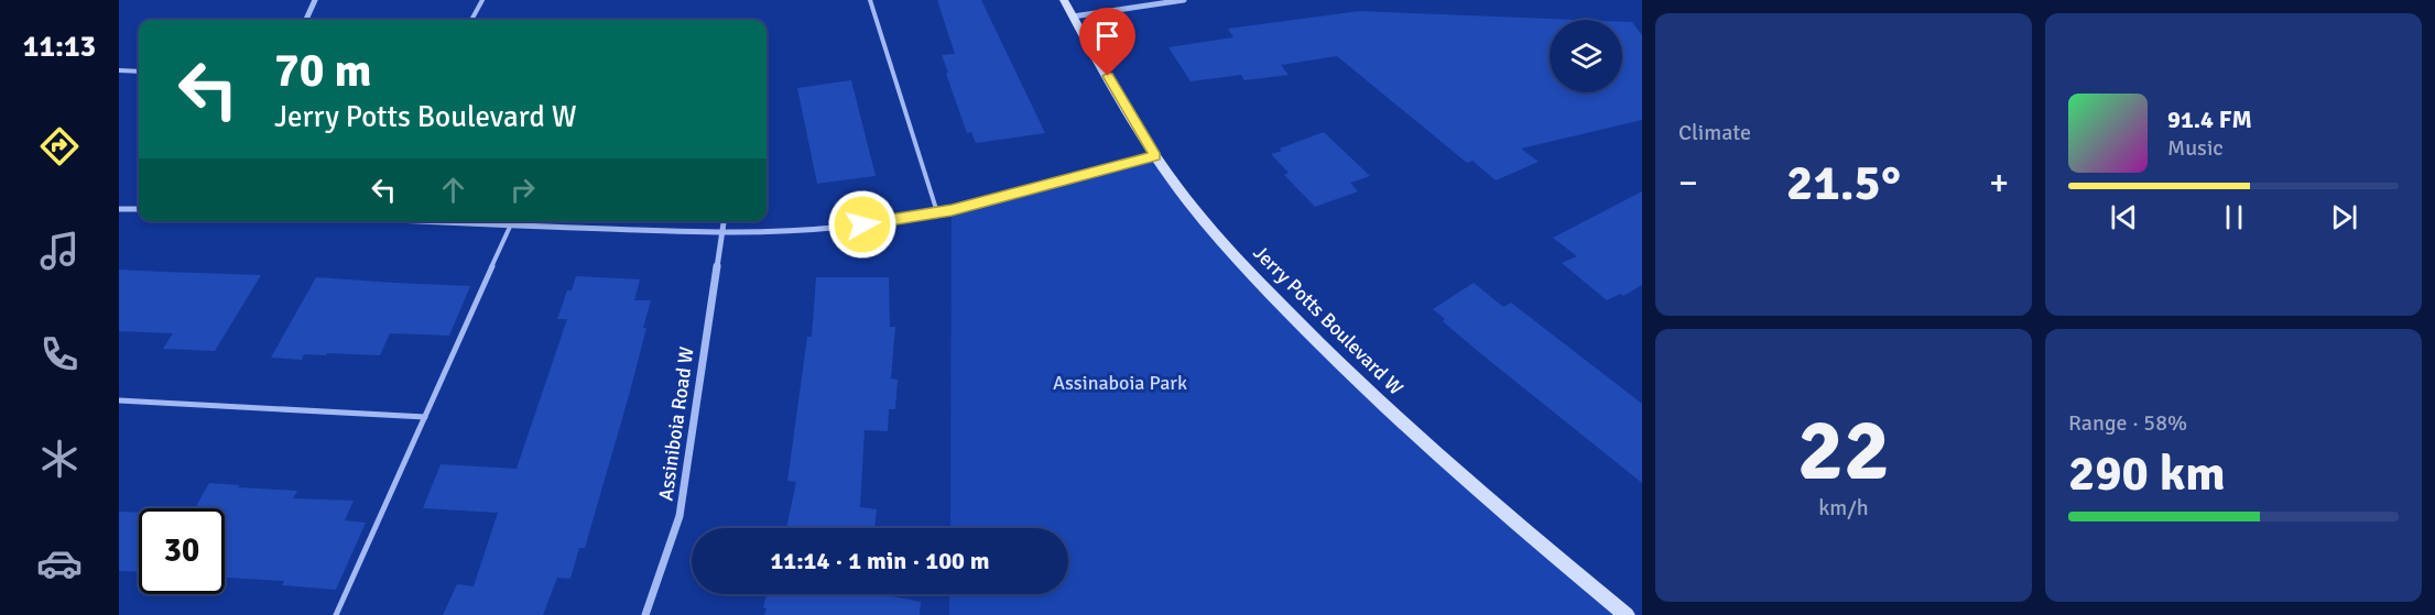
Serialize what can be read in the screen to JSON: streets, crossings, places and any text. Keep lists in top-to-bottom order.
{
  "streets": {
    "street": ["Jerry Potts Boulevard W", "Assiniboia Road W"]
  },
  "parks": ["Assinaboia Park"],
  "page": {
    "tabs": "11:13",
    "tile": [
      "Climate",
      ["22", "km/h"],
      ["Range · 58%", "290 km"]
    ],
    "turn": ["70 m", "Jerry Potts Boulevard W"],
    "song": ["91.4 FM", "Music"],
    "heat": ["−", "21.5°", "+"],
    "limit": "30",
    "trip": "11:14 · 1 min · 100 m"
  }
}
